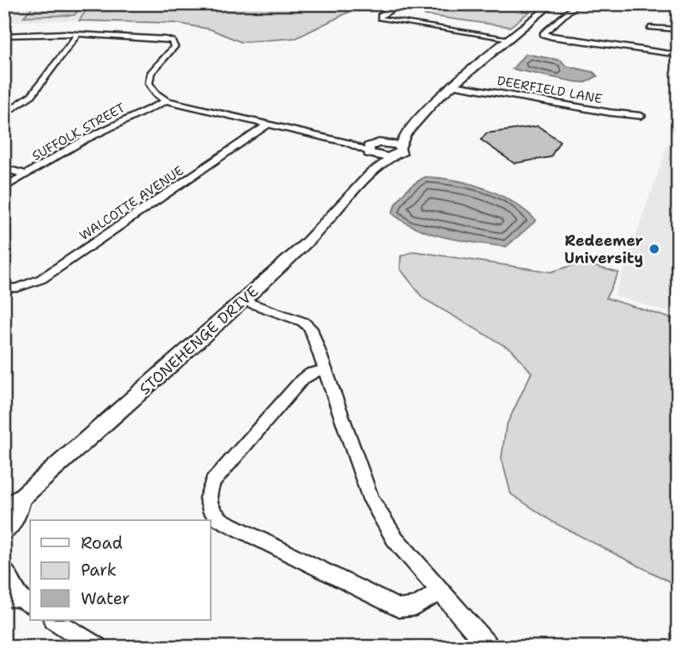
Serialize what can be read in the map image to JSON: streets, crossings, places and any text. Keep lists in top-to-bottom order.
{
  "streets": {
    "street": [
      "DEERFIELD LANE",
      "SUFFOLK STREET",
      "WALCOTTE AVENUE",
      "STONEHENGE DRIVE"
    ]
  },
  "places": ["Redeemer University"],
  "legend": ["Road", "Park", "Water"]
}
